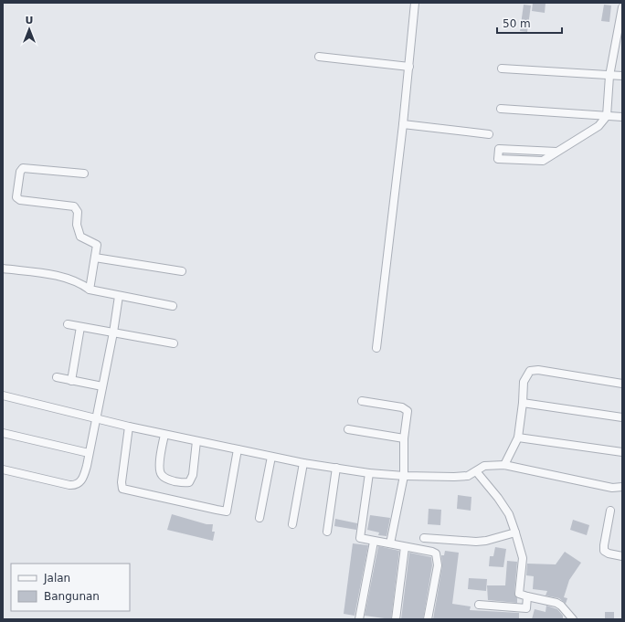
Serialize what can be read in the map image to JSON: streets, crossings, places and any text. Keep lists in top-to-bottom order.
{
  "legend": ["Jalan", "Bangunan"],
  "scale_bar": "50 m",
  "north": "top"
}
